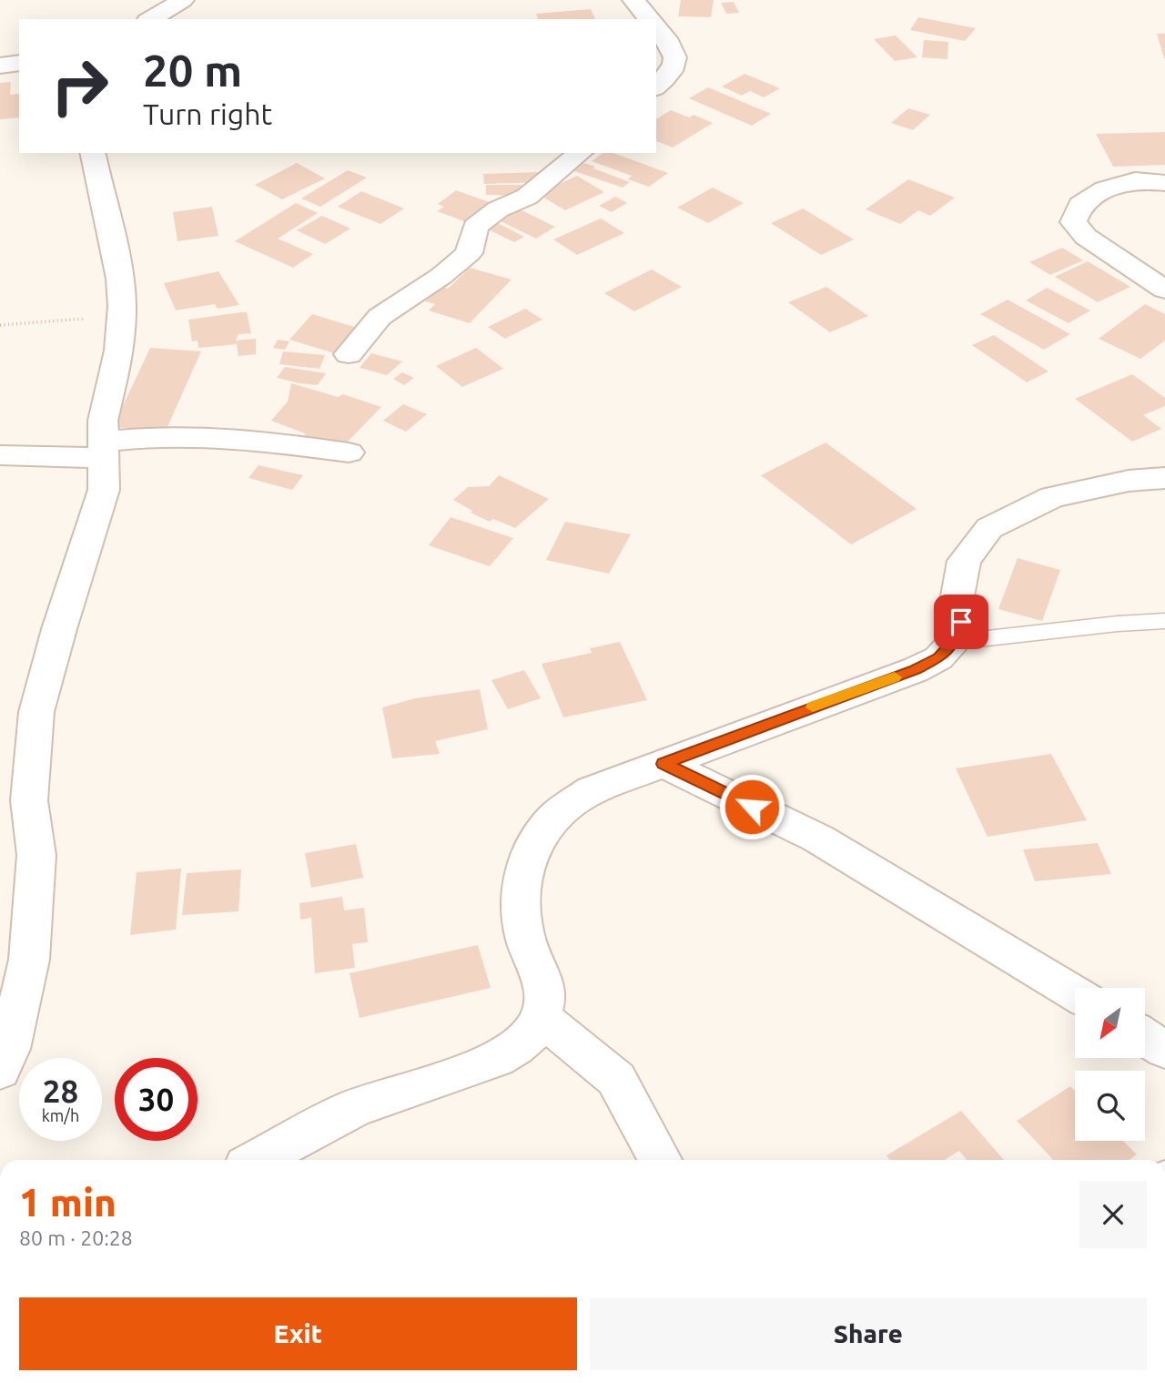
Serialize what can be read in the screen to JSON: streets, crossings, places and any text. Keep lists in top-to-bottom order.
{
  "north": "bottom left",
  "page": {
    "turn": ["20 m", "Turn right"],
    "speed": "28 km/h",
    "limit": "30",
    "heading": ["1 min", "80 m · 20:28"],
    "buttons": ["Exit", "Share"]
  }
}
